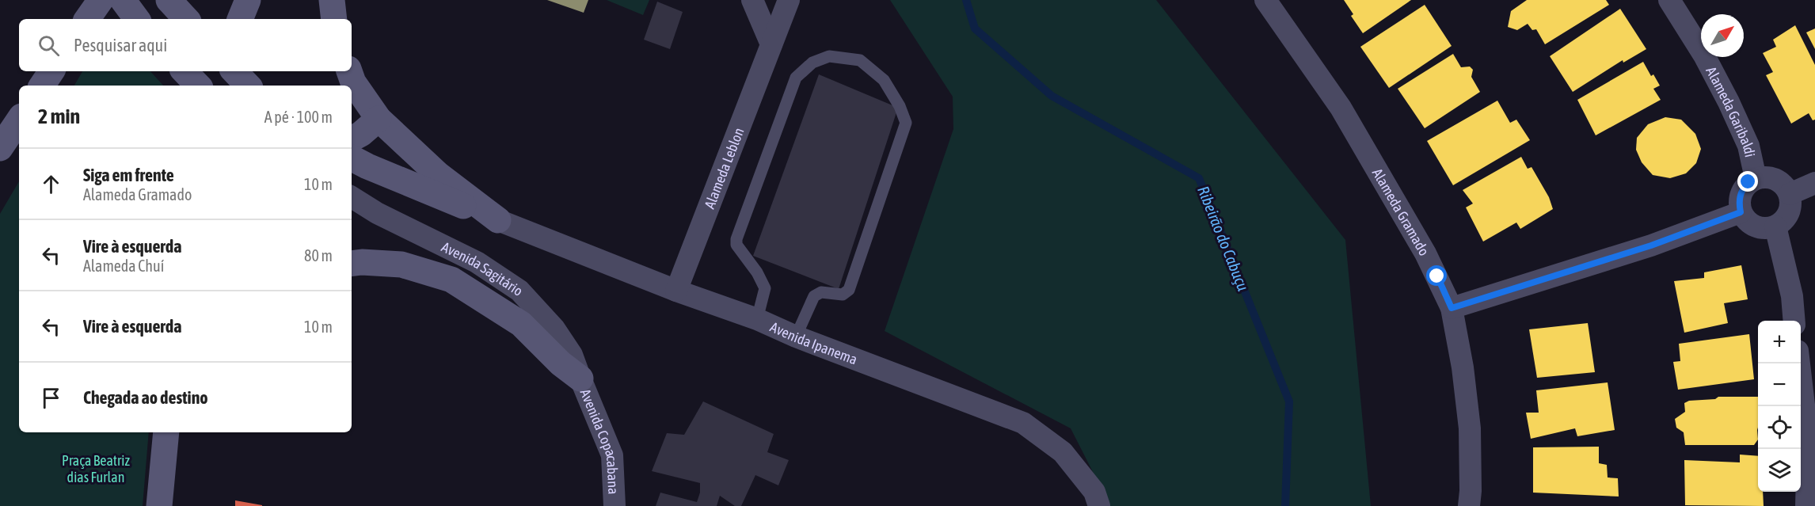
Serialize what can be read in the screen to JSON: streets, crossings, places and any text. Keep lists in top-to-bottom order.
{
  "streets": {
    "street": [
      "Alameda Garibaldi",
      "Alameda Leblon",
      "Alameda Gramado",
      "Avenida Sagitário",
      "Avenida Ipanema",
      "Avenida Copacabana"
    ]
  },
  "crossings": [
    ["Alameda Leblon", "Avenida Ipanema"],
    ["Avenida Sagitário", "Avenida Copacabana"]
  ],
  "water": ["Ribeirão do Cabuçu"],
  "parks": ["Praça Beatriz dias Furlan"],
  "north": "top right",
  "page": {
    "search": "Pesquisar aqui",
    "heading": ["2 min", "A pé · 100 m"],
    "list": [
      ["Siga em frente", "Alameda Gramado", "10 m"],
      ["Vire à esquerda", "Alameda Chuí", "80 m"],
      ["Vire à esquerda", "10 m"],
      "Chegada ao destino"
    ],
    "map_buttons": ["+", "−"]
  }
}
